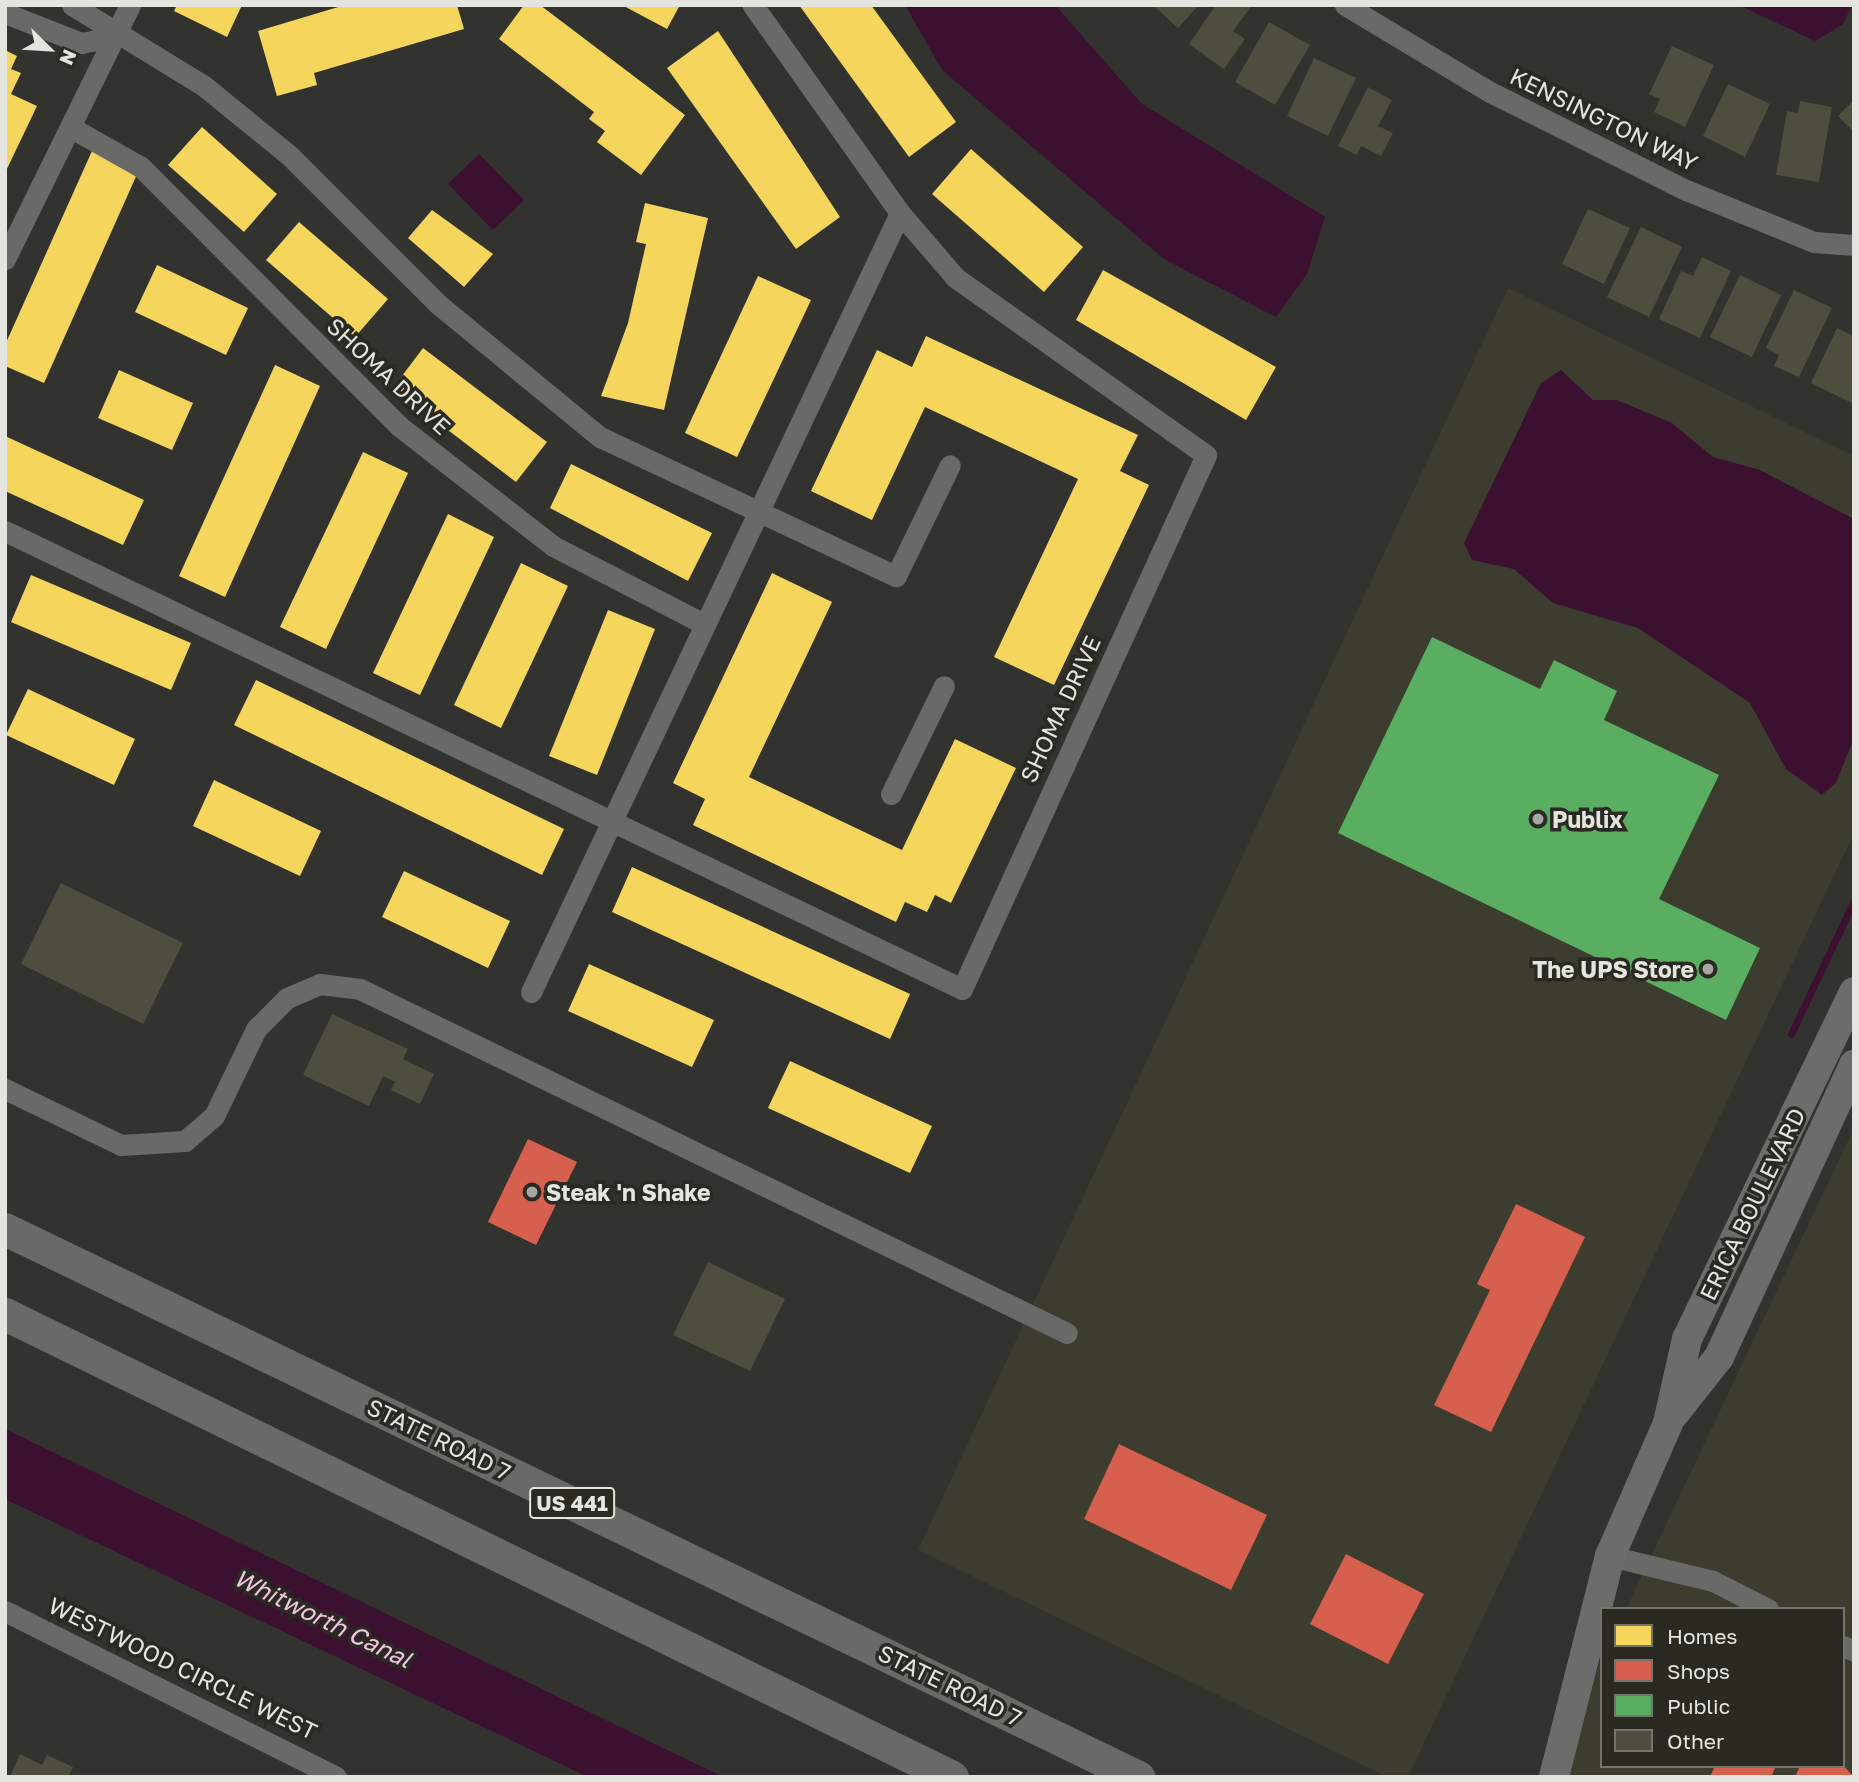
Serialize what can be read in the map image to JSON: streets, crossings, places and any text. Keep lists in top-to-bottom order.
{
  "streets": {
    "main road": ["STATE ROAD 7", "US 441"],
    "street": [
      "KENSINGTON WAY",
      "SHOMA DRIVE",
      "ERICA BOULEVARD",
      "WESTWOOD CIRCLE WEST"
    ]
  },
  "water": ["Whitworth Canal"],
  "places": ["Publix", "The UPS Store", "Steak 'n Shake"],
  "legend": [
    "Homes",
    "Shops",
    "Public",
    "Other"
  ],
  "north": "bottom right"
}
